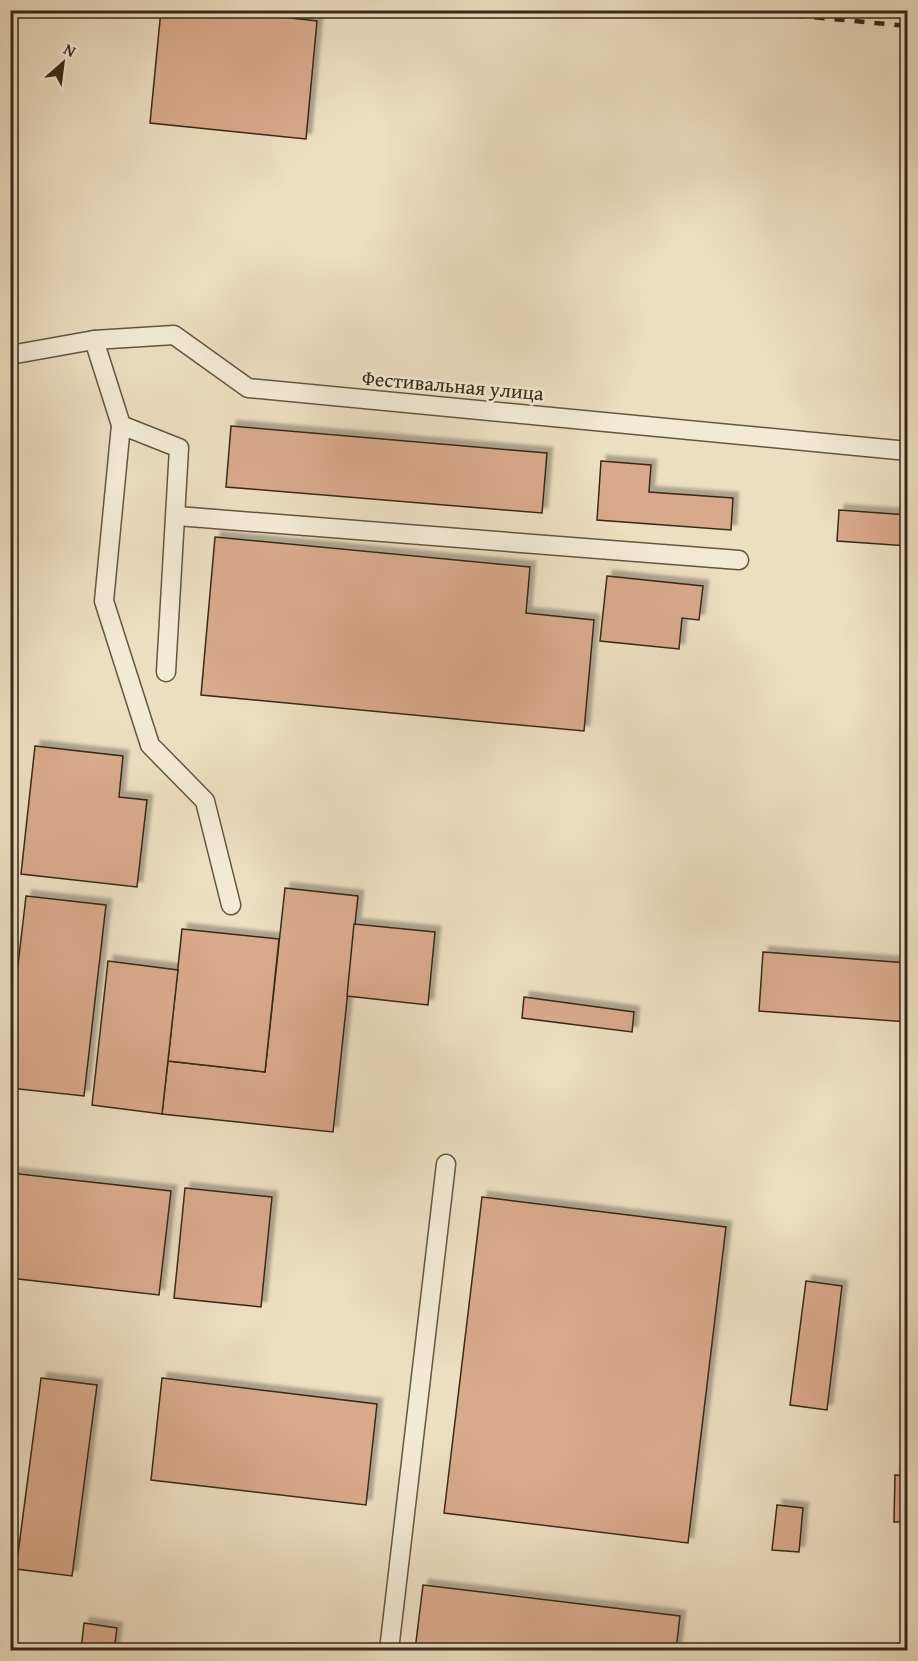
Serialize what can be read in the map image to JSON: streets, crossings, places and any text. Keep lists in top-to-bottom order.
{
  "streets": {
    "lane": ["Фестивальная улица"]
  },
  "north": "top right"
}
